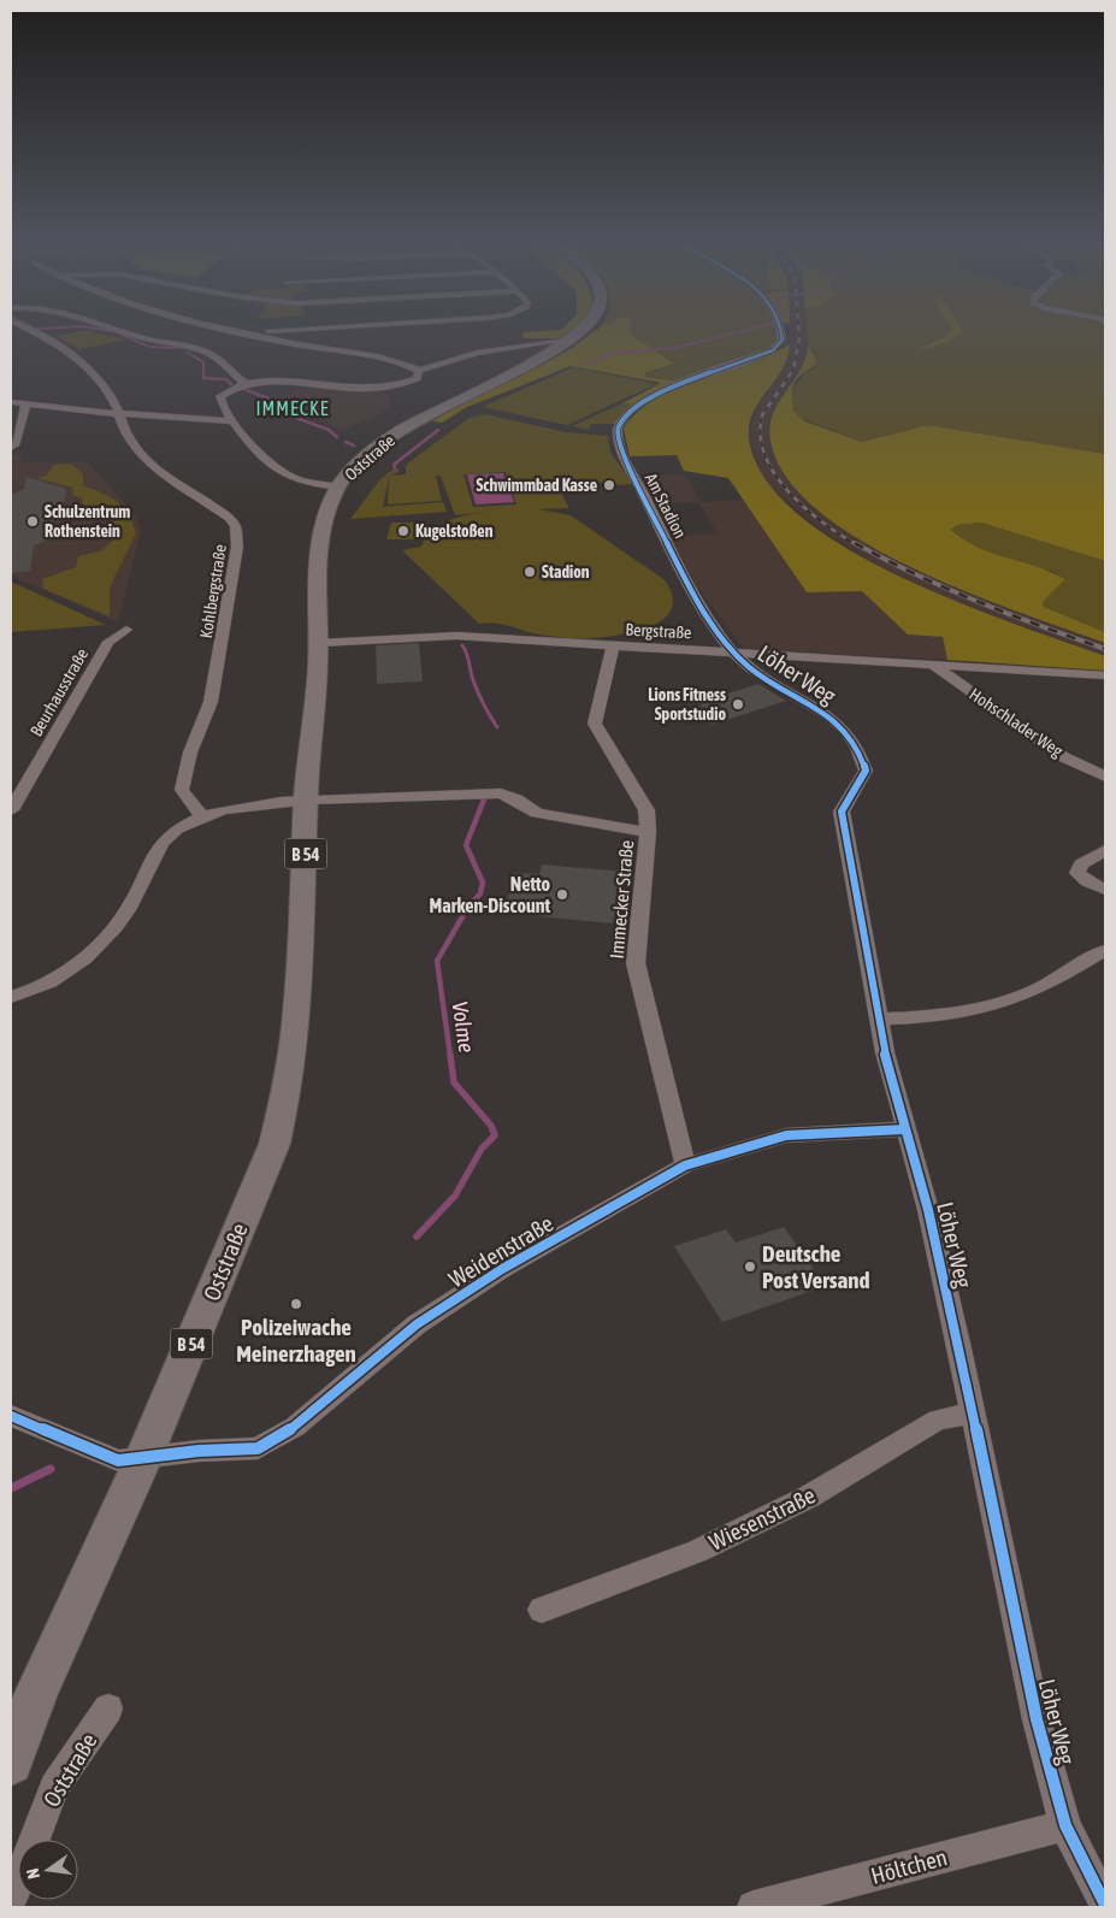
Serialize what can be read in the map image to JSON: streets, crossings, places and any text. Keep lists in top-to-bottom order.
{
  "streets": {
    "main road": ["Oststraße", "B 54"],
    "street": [
      "Am Stadion",
      "Kohlbergstraße",
      "Bergstraße",
      "Löher Weg",
      "Beurhausstraße",
      "Hohschlader Weg",
      "Immecker Straße",
      "Weidenstraße",
      "Wiesenstraße",
      "Höltchen"
    ]
  },
  "crossings": [
    ["Oststraße", "Bergstraße"],
    ["Oststraße", "Weidenstraße"],
    ["Am Stadion", "Bergstraße"],
    ["Am Stadion", "Löher Weg"],
    ["Bergstraße", "Löher Weg"],
    ["Bergstraße", "Hohschlader Weg"],
    ["Bergstraße", "Immecker Straße"],
    ["Löher Weg", "Weidenstraße"],
    ["Löher Weg", "Wiesenstraße"],
    ["Löher Weg", "Höltchen"],
    ["Immecker Straße", "Weidenstraße"]
  ],
  "districts": ["IMMECKE"],
  "water": ["Volme"],
  "places": [
    "Schwimmbad Kasse",
    "Schulzentrum Rothenstein",
    "Kugelstoßen",
    "Stadion",
    "Lions Fitness Sportstudio",
    "Netto Marken-Discount",
    "Deutsche Post Versand",
    "Polizeiwache Meinerzhagen"
  ],
  "north": "left"
}
